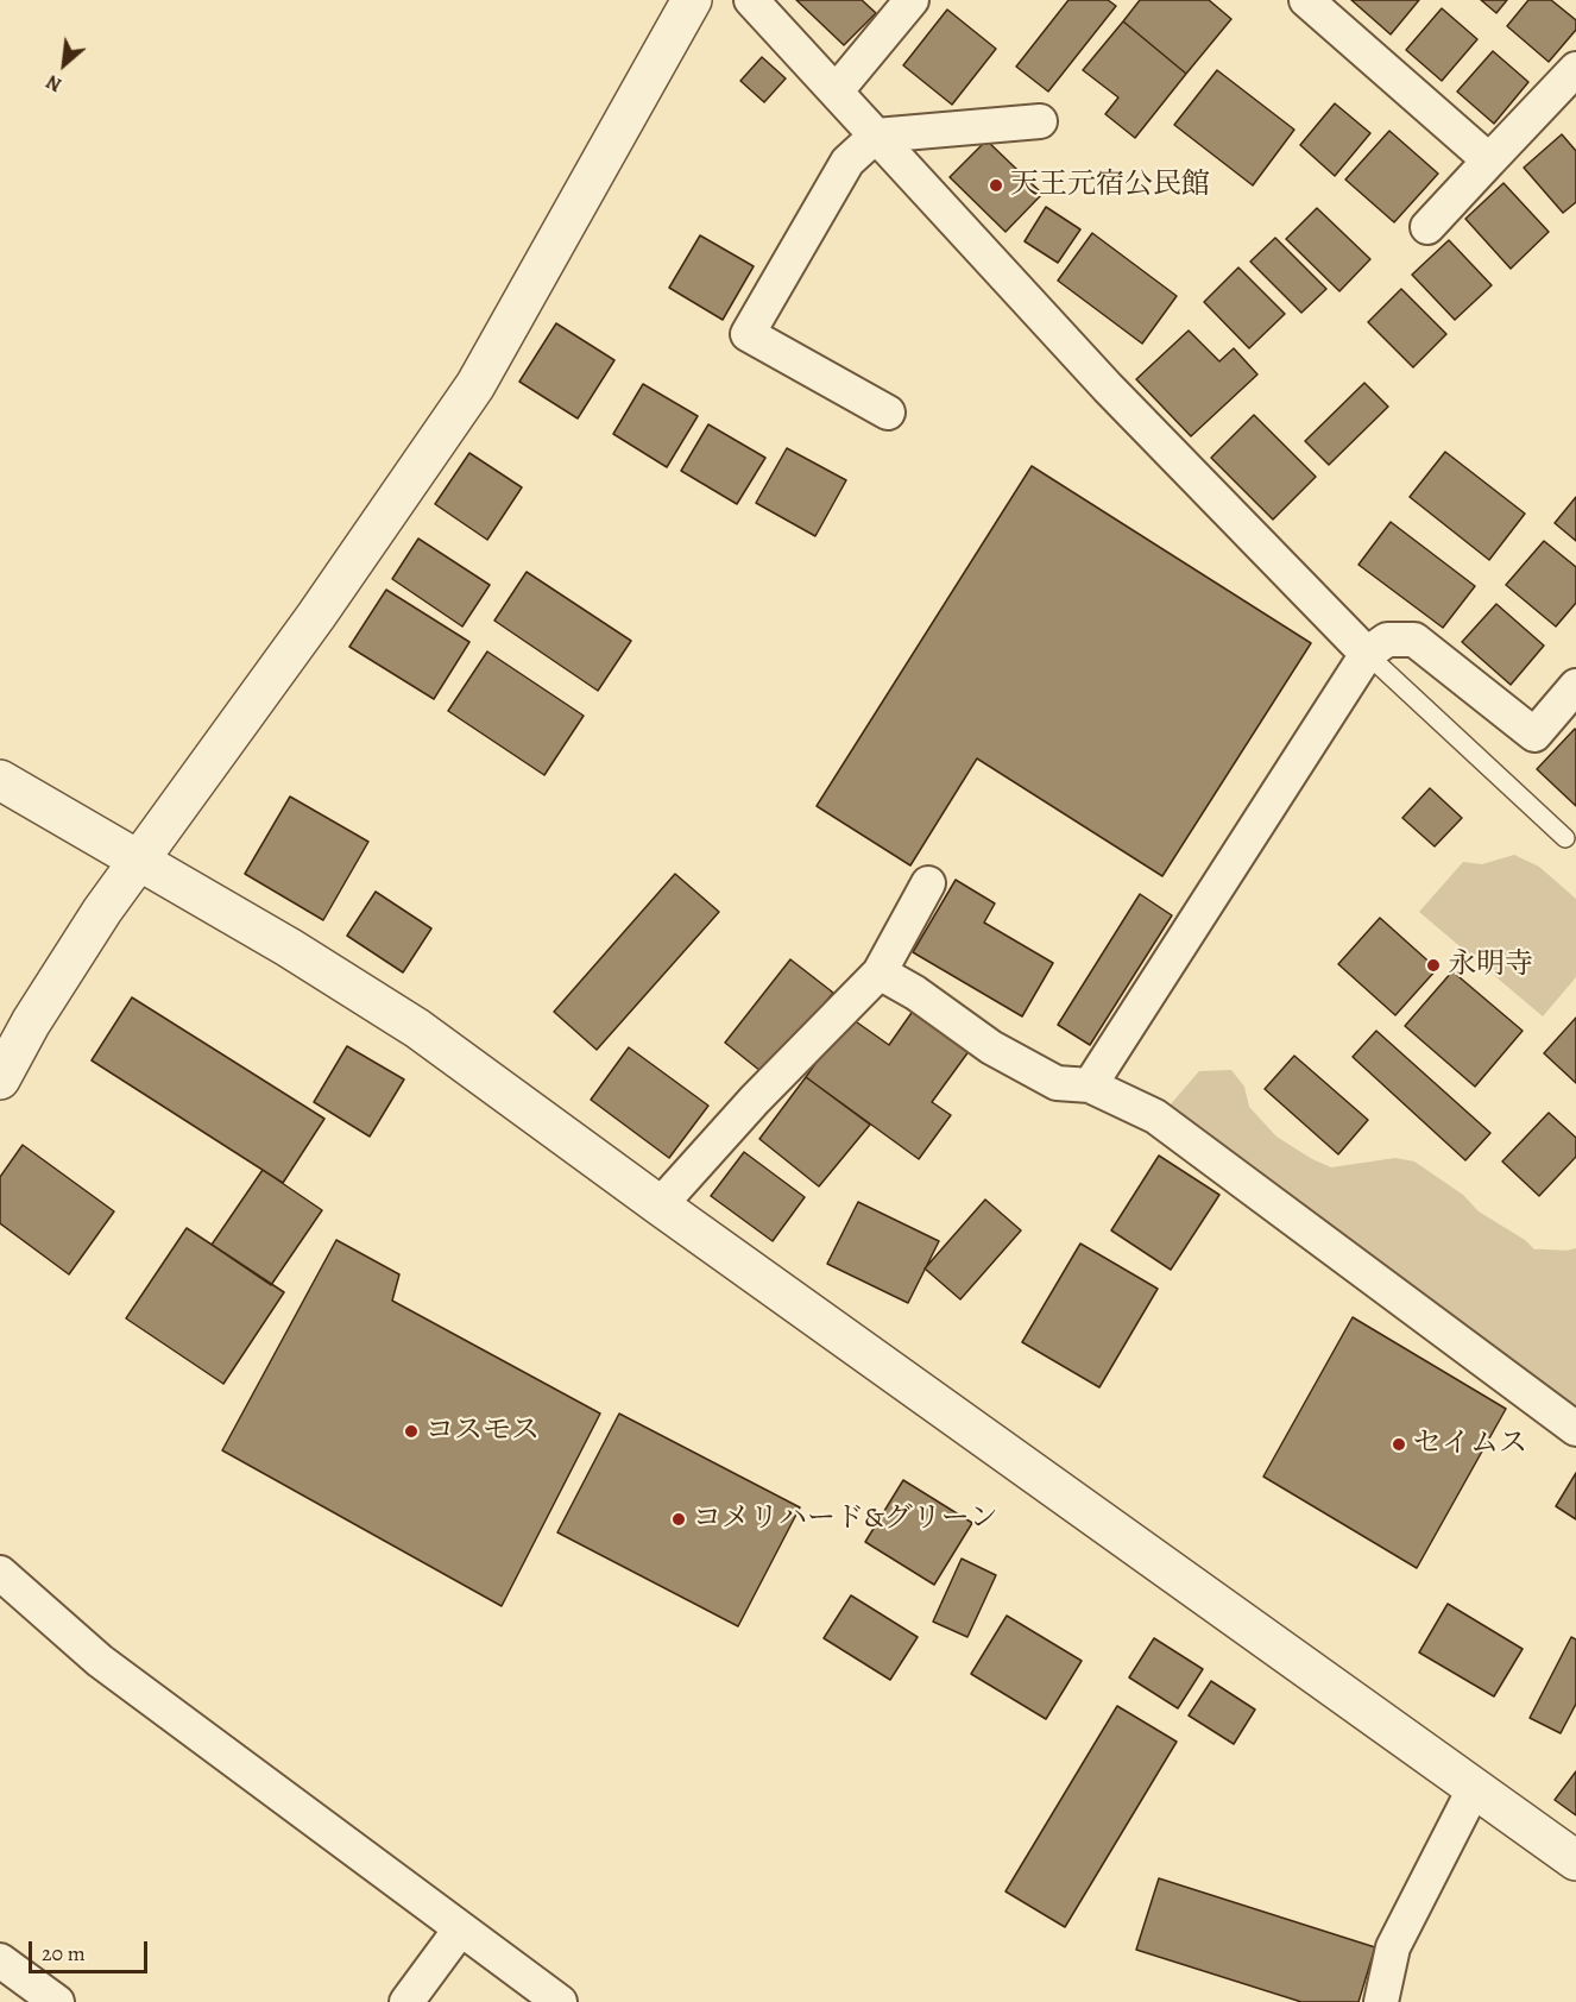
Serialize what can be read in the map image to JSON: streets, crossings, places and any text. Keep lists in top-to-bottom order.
{
  "places": [
    "天王元宿公民館",
    "永明寺",
    "コスモス",
    "セイムス",
    "コメリハード&グリーン"
  ],
  "scale_bar": "20 m",
  "north": "bottom left"
}
